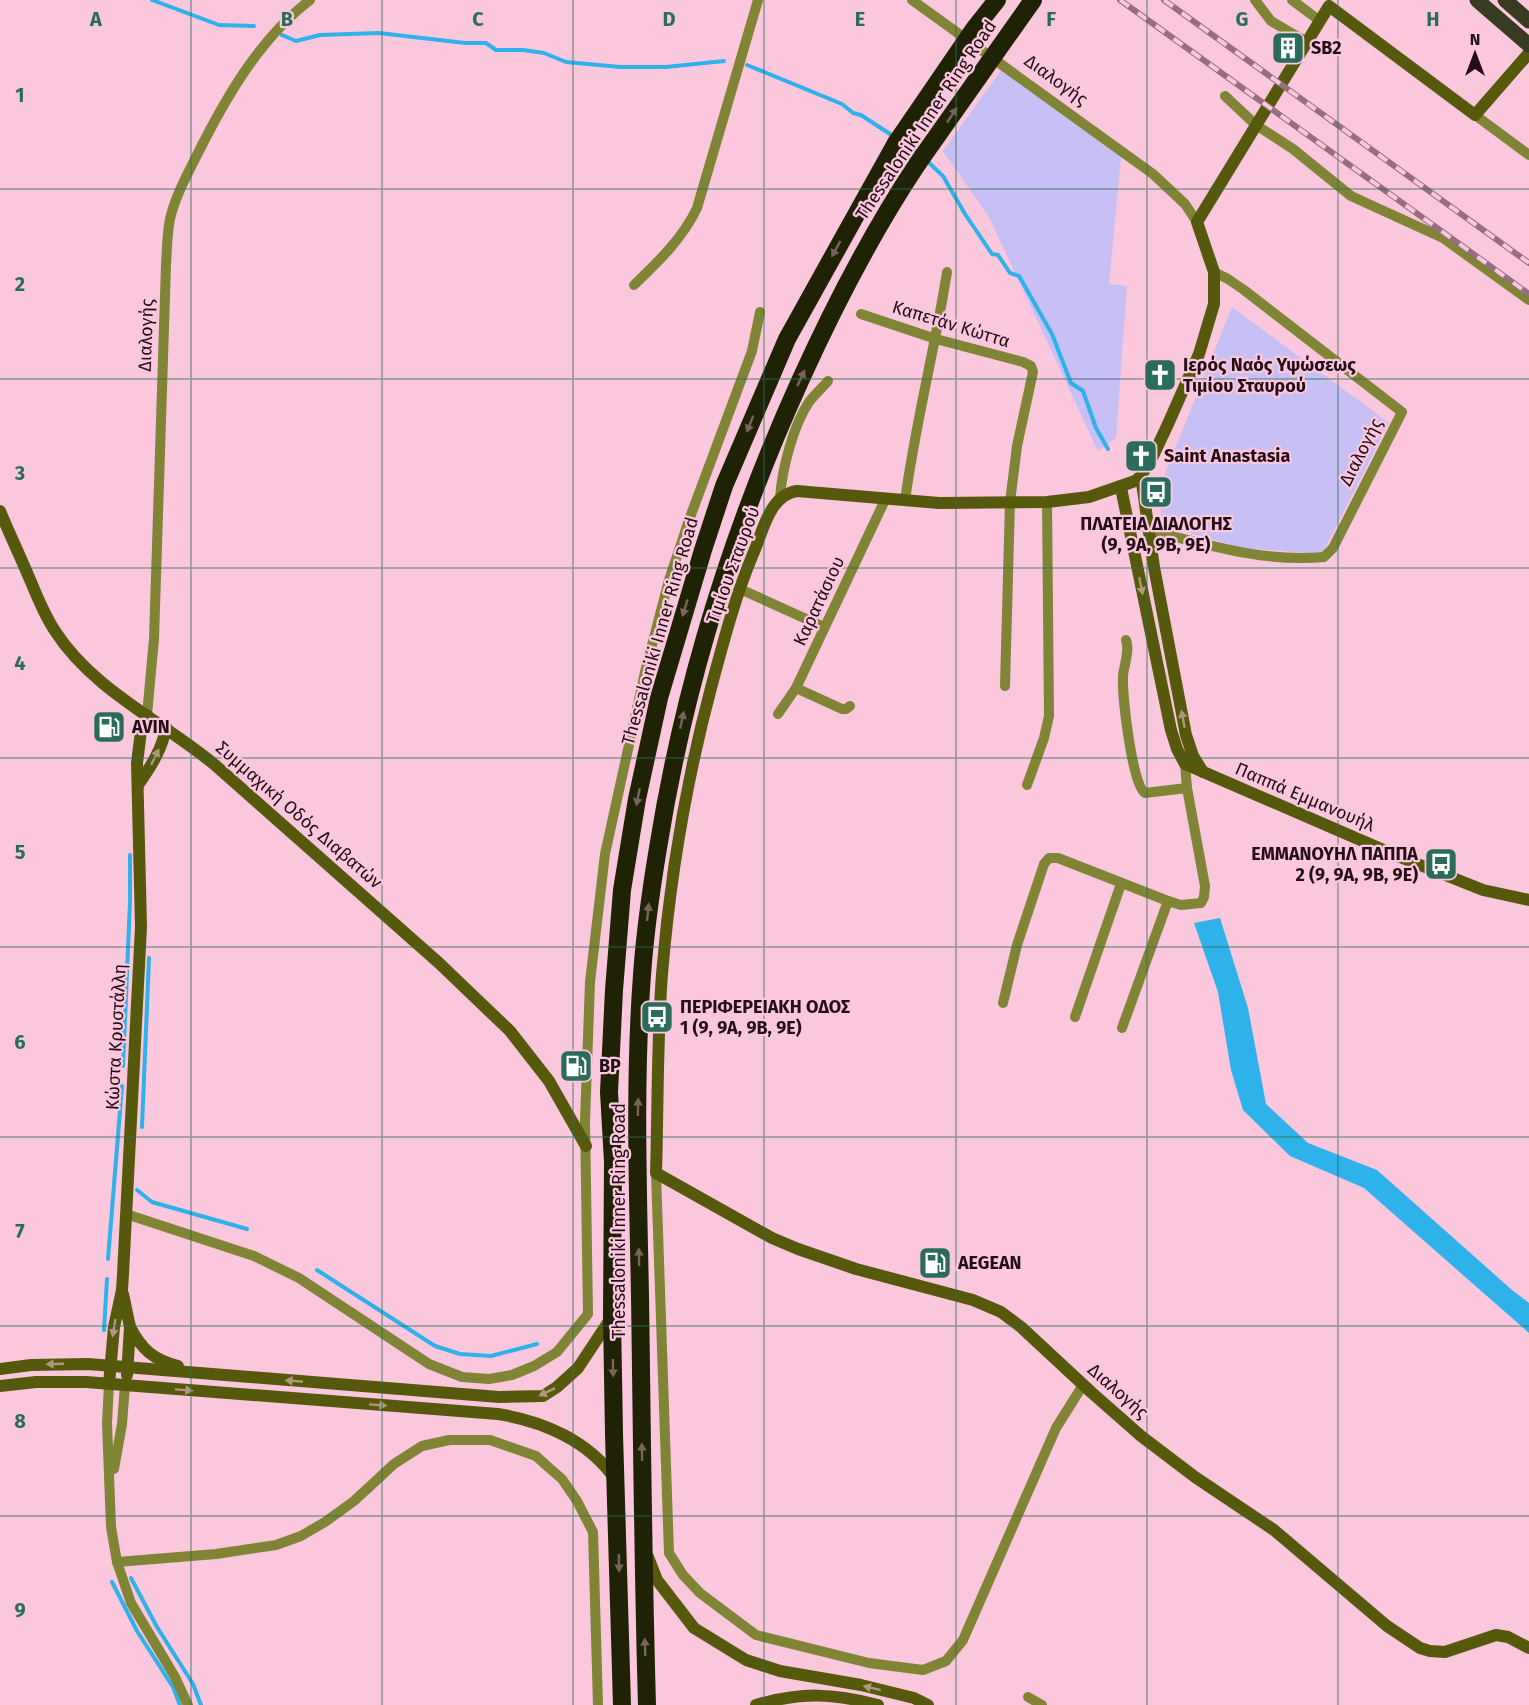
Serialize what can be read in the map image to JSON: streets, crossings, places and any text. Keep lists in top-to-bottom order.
{
  "streets": {
    "highway": ["Thessaloniki Inner Ring Road"],
    "street": [
      "Διαλογής",
      "Καπετάν Κώττα",
      "Τιμίου Σταυρού",
      "Καρατάσιου",
      "Παππά Εμμανουήλ",
      "Συμμαχική Οδός Διαβατών",
      "Κώστα Κρυστάλλη"
    ]
  },
  "crossings": [
    ["Διαλογής", "Τιμίου Σταυρού"],
    ["Διαλογής", "Συμμαχική Οδός Διαβατών"],
    ["Διαλογής", "Κώστα Κρυστάλλη"],
    ["Καπετάν Κώττα", "Τιμίου Σταυρού"],
    ["Τιμίου Σταυρού", "Καρατάσιου"],
    ["Συμμαχική Οδός Διαβατών", "Κώστα Κρυστάλλη"]
  ],
  "places": {
    "building": ["SB2"],
    "church": ["Ιερός Ναός Υψώσεως Τιμίου Σταυρού", "Saint Anastasia"],
    "bus stop": ["ΠΛΑΤΕΙΑ ΔΙΑΛΟΓΗΣ (9, 9Α, 9Β, 9Ε)", "ΕΜΜΑΝΟΥΗΛ ΠΑΠΠΑ 2 (9, 9Α, 9Β, 9Ε)", "ΠΕΡΙΦΕΡΕΙΑΚΗ ΟΔΟΣ 1 (9, 9Α, 9Β, 9Ε)"],
    "fuel station": ["AVIN", "BP", "AEGEAN"]
  },
  "north": "top",
  "grid": {
    "columns": [
      "A",
      "B",
      "C",
      "D",
      "E",
      "F",
      "G",
      "H"
    ],
    "rows": [
      "1",
      "2",
      "3",
      "4",
      "5",
      "6",
      "7",
      "8",
      "9"
    ]
  }
}
